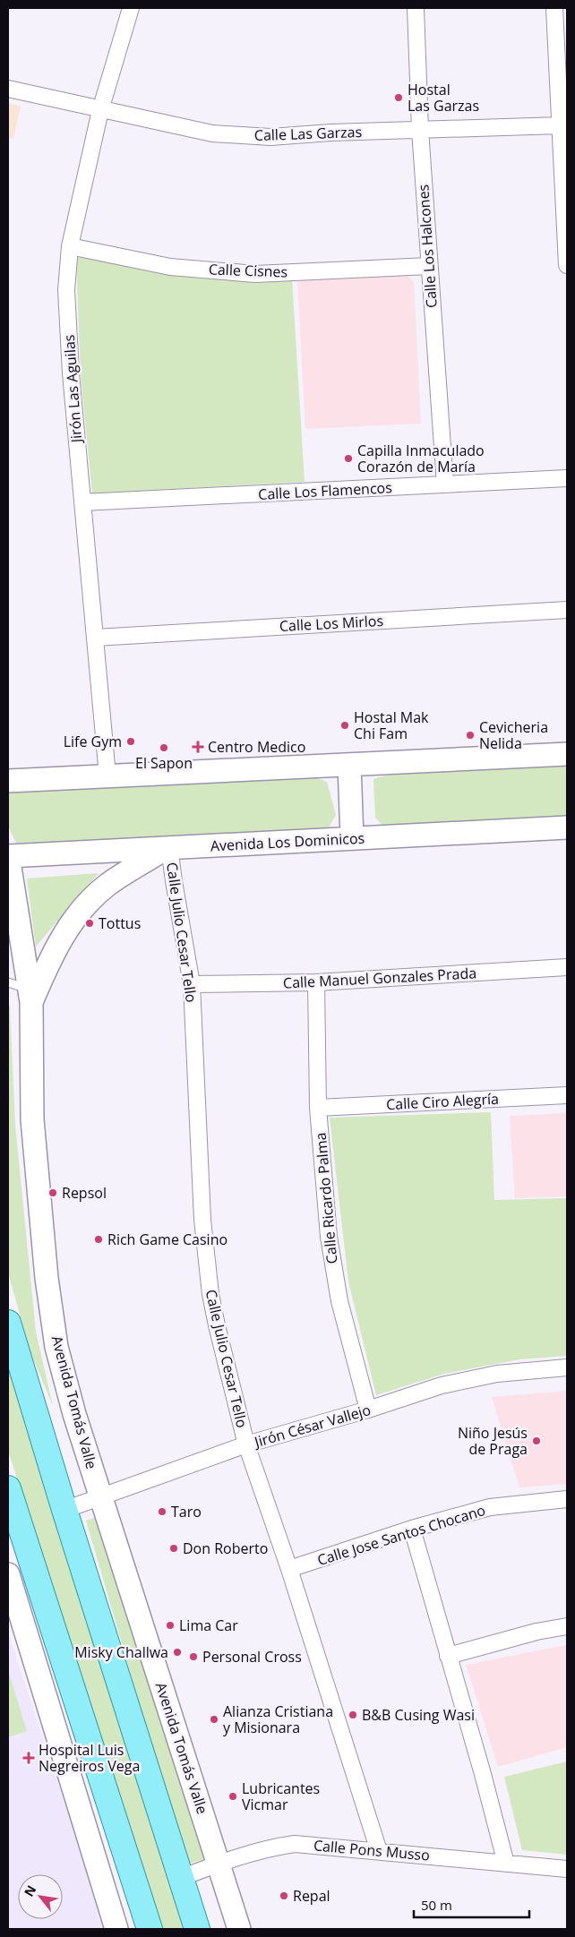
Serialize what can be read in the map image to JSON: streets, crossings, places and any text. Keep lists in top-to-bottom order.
{
  "streets": {
    "main road": ["Avenida Los Dominicos", "Avenida Tomás Valle"],
    "street": [
      "Calle Las Garzas",
      "Calle Los Halcones",
      "Calle Cisnes",
      "Jirón Las Aguilas",
      "Calle Los Flamencos",
      "Calle Los Mirlos",
      "Calle Julio Cesar Tello",
      "Calle Manuel Gonzales Prada",
      "Calle Ciro Alegría",
      "Calle Ricardo Palma",
      "Jirón César Vallejo",
      "Calle Jose Santos Chocano",
      "Calle Pons Musso"
    ]
  },
  "crossings": [
    ["Calle Las Garzas", "Calle Los Halcones"],
    ["Calle Las Garzas", "Jirón Las Aguilas"],
    ["Calle Los Halcones", "Calle Cisnes"],
    ["Calle Los Halcones", "Calle Los Flamencos"],
    ["Calle Cisnes", "Jirón Las Aguilas"],
    ["Jirón Las Aguilas", "Calle Los Flamencos"],
    ["Jirón Las Aguilas", "Calle Los Mirlos"],
    ["Avenida Los Dominicos", "Calle Julio Cesar Tello"],
    ["Avenida Los Dominicos", "Avenida Tomás Valle"],
    ["Calle Julio Cesar Tello", "Calle Manuel Gonzales Prada"],
    ["Calle Julio Cesar Tello", "Jirón César Vallejo"],
    ["Calle Julio Cesar Tello", "Calle Jose Santos Chocano"],
    ["Calle Julio Cesar Tello", "Calle Pons Musso"],
    ["Calle Manuel Gonzales Prada", "Calle Ricardo Palma"],
    ["Calle Ciro Alegría", "Calle Ricardo Palma"],
    ["Calle Ricardo Palma", "Jirón César Vallejo"],
    ["Avenida Tomás Valle", "Jirón César Vallejo"],
    ["Avenida Tomás Valle", "Calle Pons Musso"]
  ],
  "places": {
    "other": [
      "Hostal Las Garzas",
      "Capilla Inmaculado Corazón de María",
      "Hostal Mak Chi Fam",
      "Cevicheria Nelida",
      "Life Gym",
      "El Sapon",
      "Tottus",
      "Repsol",
      "Rich Game Casino",
      "Niño Jesús de Praga",
      "Taro",
      "Don Roberto",
      "Lima Car",
      "Misky Challwa",
      "Personal Cross",
      "B&B Cusing Wasi",
      "Alianza Cristiana y Misionara",
      "Lubricantes Vicmar",
      "Repal"
    ],
    "health": ["Centro Medico", "Hospital Luis Negreiros Vega"]
  },
  "scale_bar": "50 m",
  "north": "top left"
}
